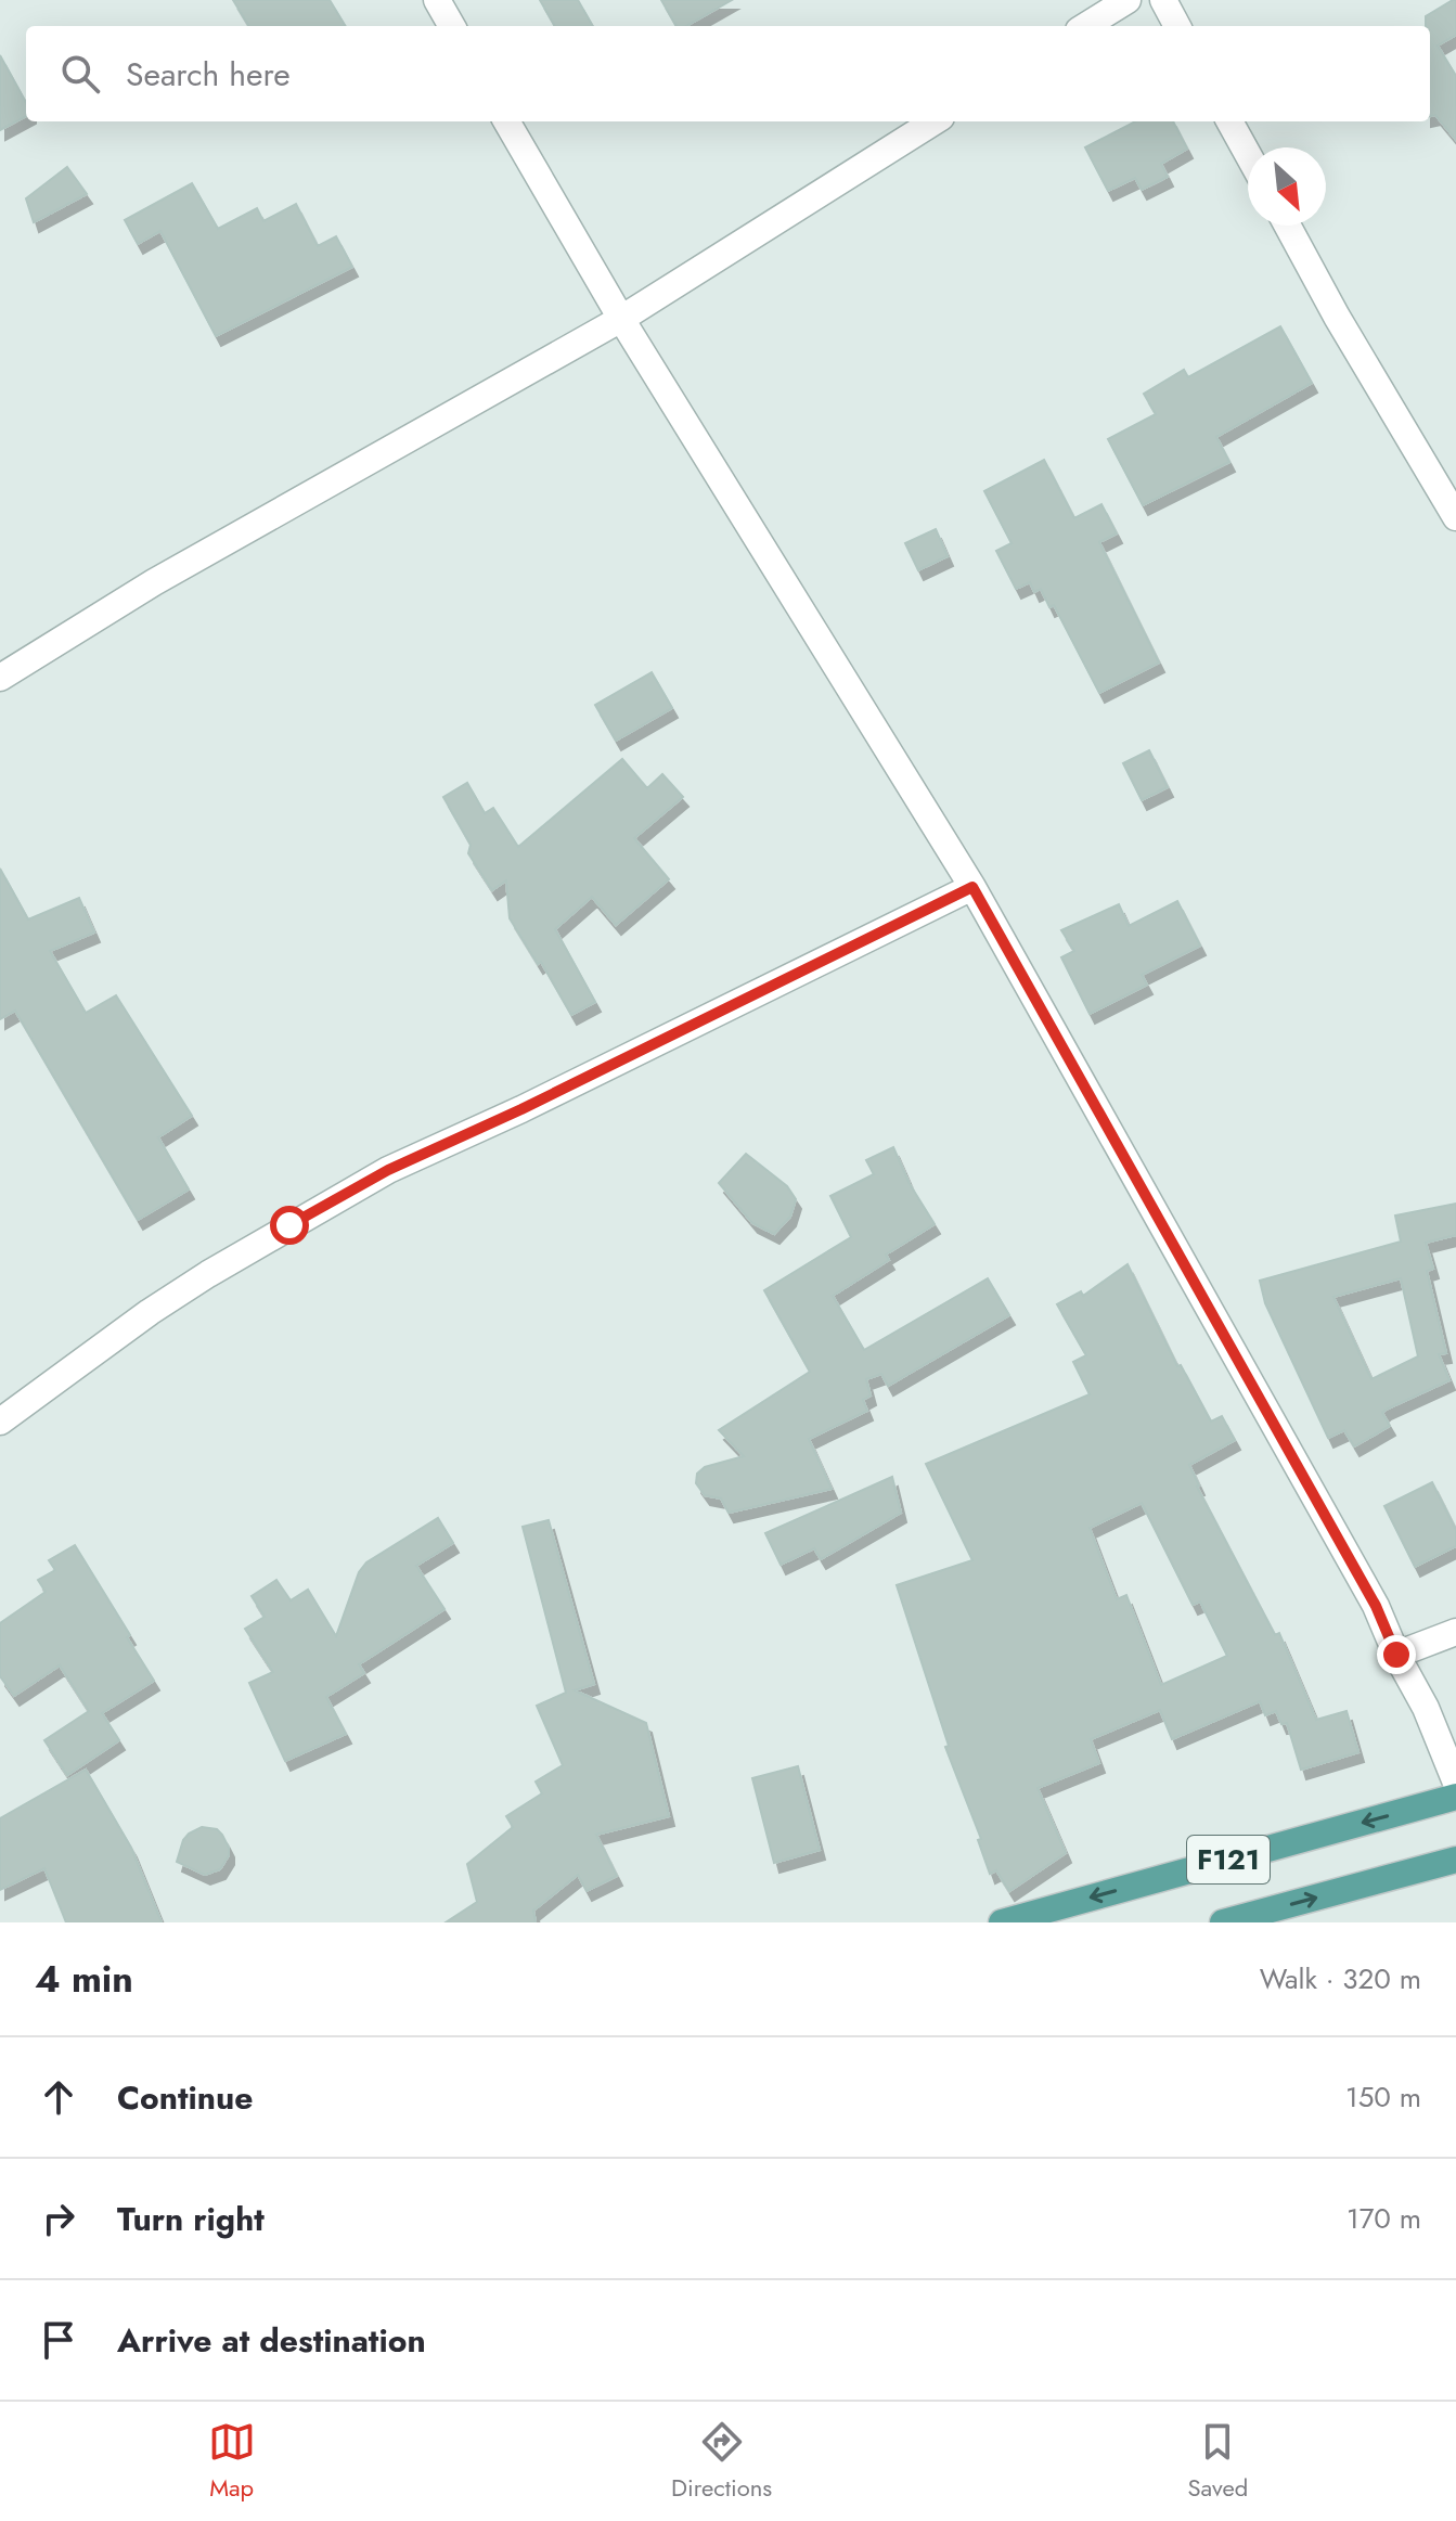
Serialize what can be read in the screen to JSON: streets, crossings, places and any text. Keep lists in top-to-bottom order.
{
  "streets": {
    "main road": ["F121"]
  },
  "north": "bottom right",
  "page": {
    "search": "Search here",
    "heading": ["4 min", "Walk · 320 m"],
    "list": [
      ["Continue", "150 m"],
      ["Turn right", "170 m"],
      "Arrive at destination"
    ],
    "nav": ["Map", "Directions", "Saved"]
  }
}
